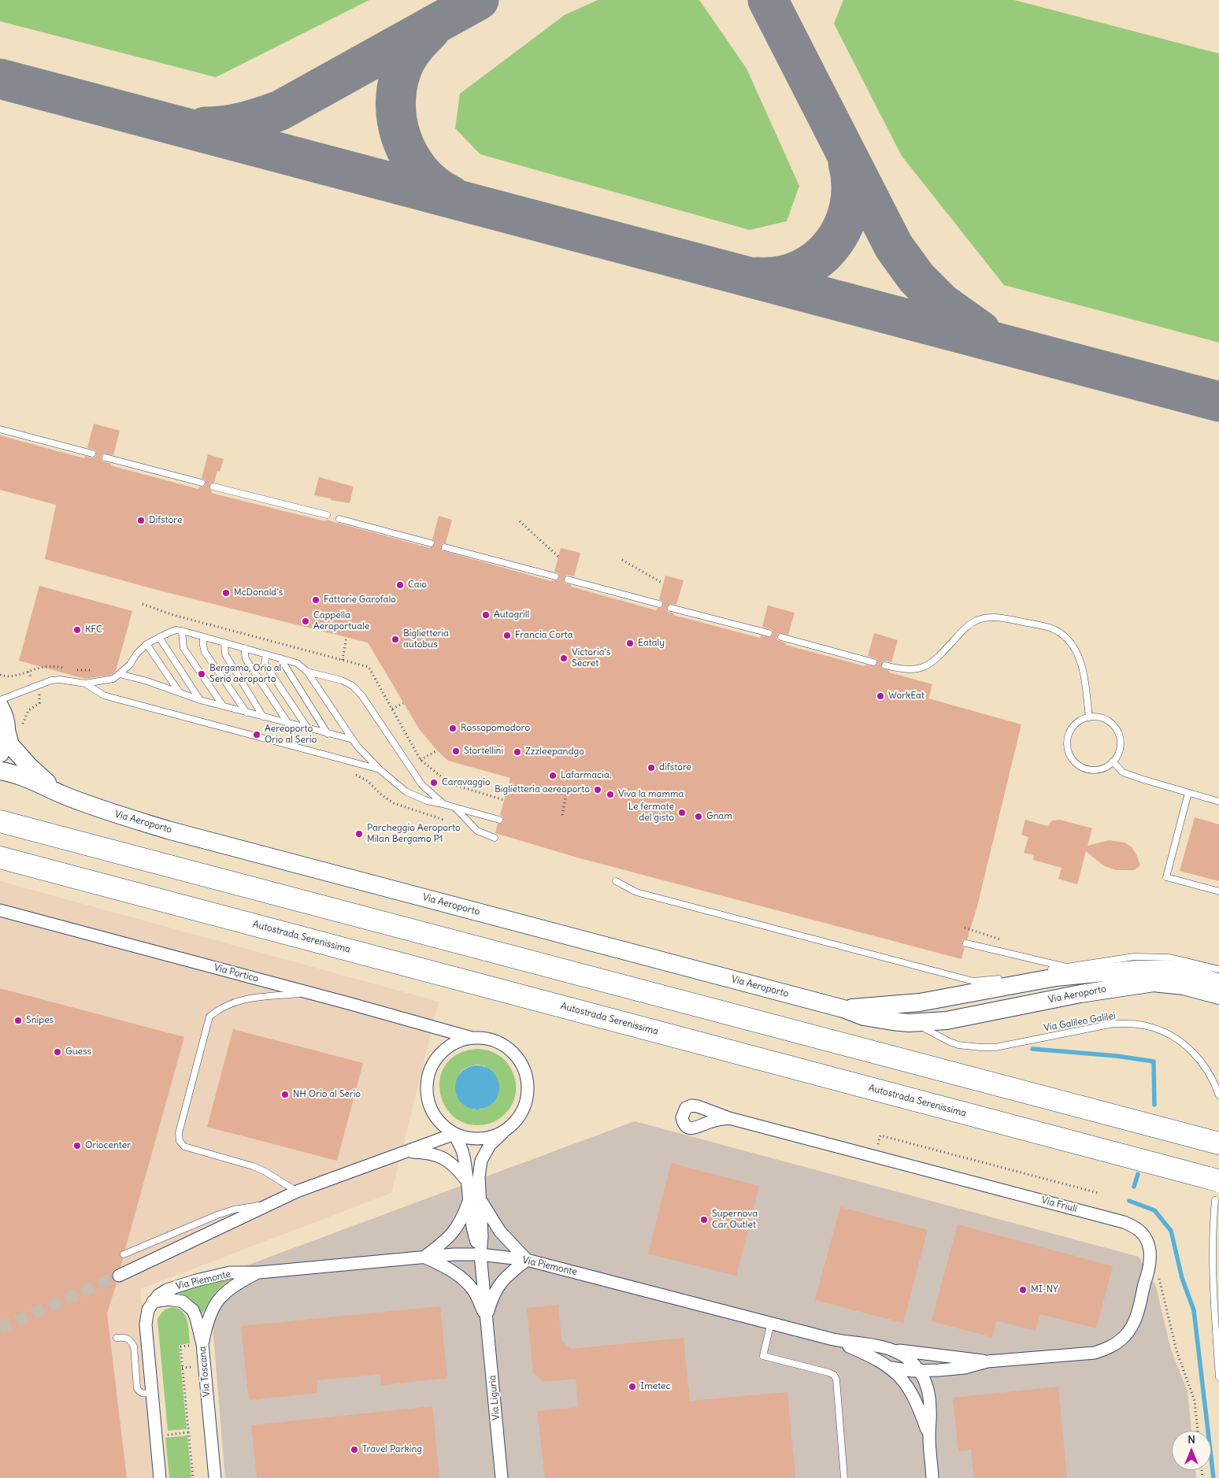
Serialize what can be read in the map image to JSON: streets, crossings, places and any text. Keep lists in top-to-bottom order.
{
  "streets": {
    "highway": ["Autostrada Serenissima"],
    "main road": ["Via Aeroporto"],
    "street": [
      "Via Portico",
      "Via Friuli",
      "Via Piemonte",
      "Via Toscana",
      "Via Liguria"
    ],
    "lane": ["Via Galileo Galilei"]
  },
  "crossings": [
    ["Via Aeroporto", "Via Galileo Galilei"],
    ["Via Portico", "Via Liguria"],
    ["Via Friuli", "Via Piemonte"],
    ["Via Piemonte", "Via Toscana"],
    ["Via Piemonte", "Via Liguria"]
  ],
  "places": [
    "Difstore",
    "Caio",
    "McDonald's",
    "Fattorie Garofalo",
    "Autogrill",
    "Cappella Aeroportuale",
    "KFC",
    "Francia Corta",
    "Biglietteria autobus",
    "Eataly",
    "Victoria's Secret",
    "Bergamo, Orio al Serio aeroporto",
    "WorkEat",
    "Rossopomodoro",
    "Aereoporto Orio al Serio",
    "Stortellini",
    "Zzzleepandgo",
    "difstore",
    "Lafarmacia.",
    "Caravaggio",
    "Biglietteria aereoporto",
    "Viva la mamma",
    "Le fermate del gisto",
    "Gnam",
    "Parcheggio Aeroporto Milan Bergamo P1",
    "Snipes",
    "Guess",
    "NH Orio al Serio",
    "Oriocenter",
    "Supernova Car Outlet",
    "MI-NY",
    "Imetec",
    "Travel Parking"
  ],
  "north": "top"
}
